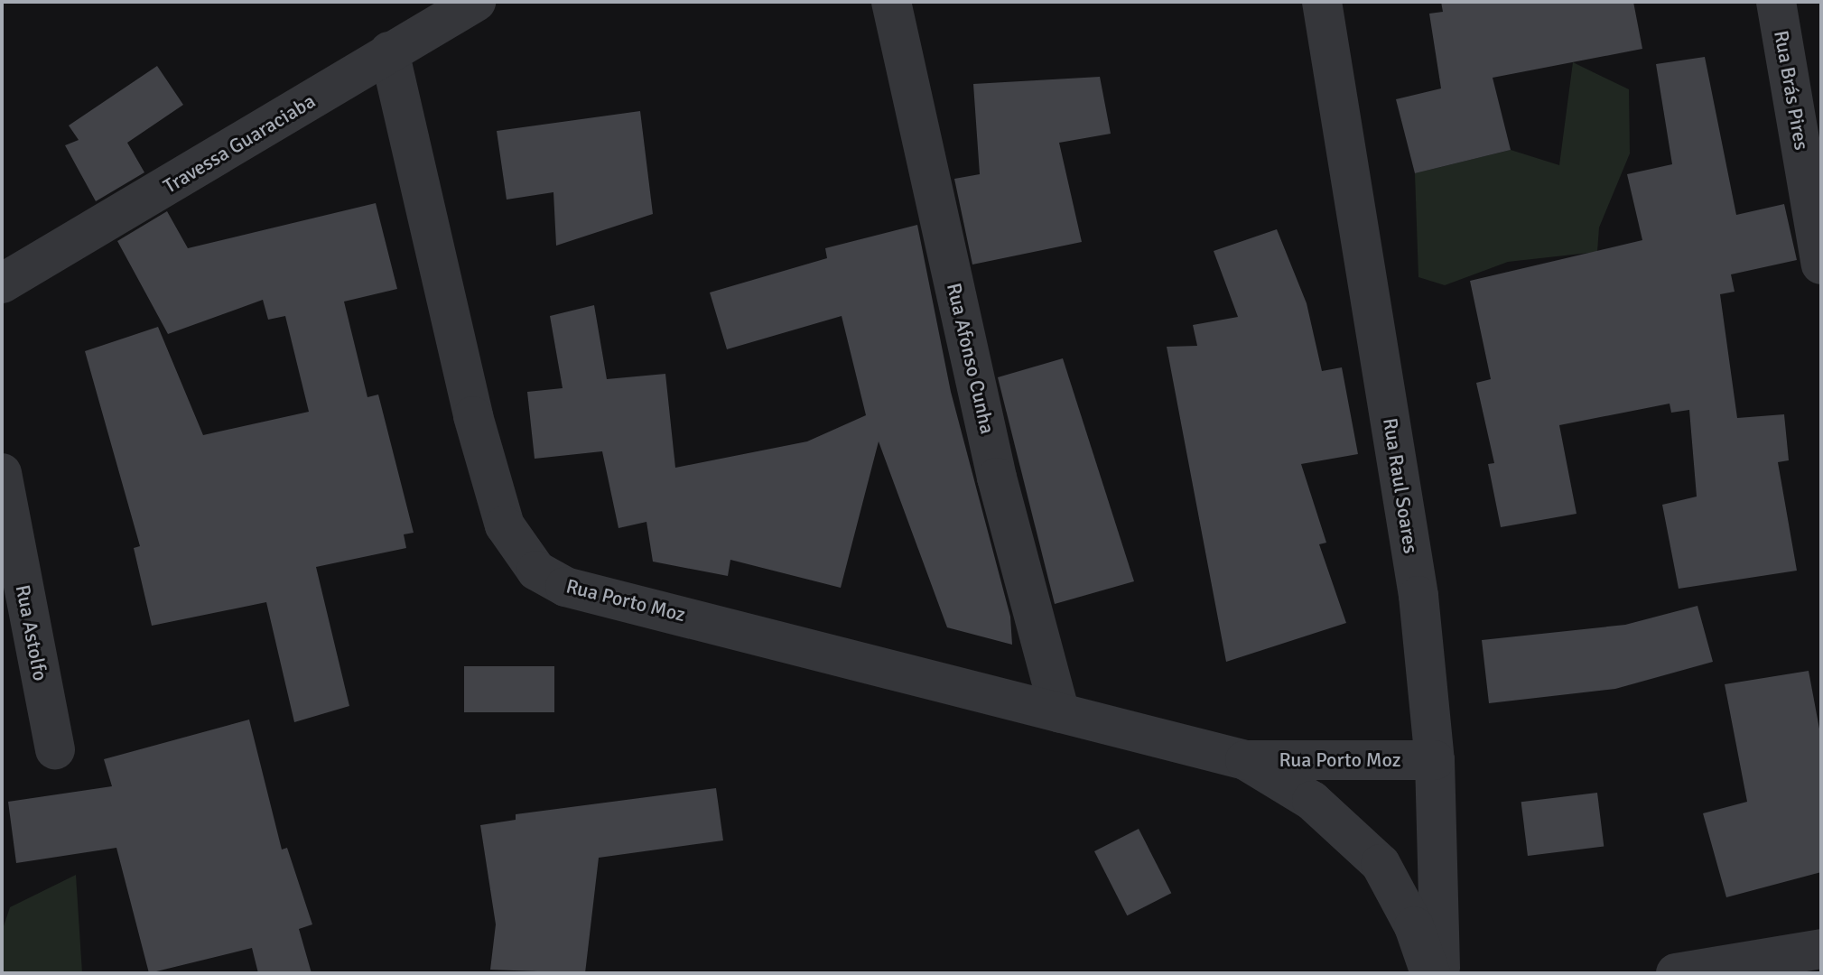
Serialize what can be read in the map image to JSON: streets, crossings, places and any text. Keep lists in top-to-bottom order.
{
  "streets": {
    "street": [
      "Rua Brás Pires",
      "Travessa Guaraciaba",
      "Rua Afonso Cunha",
      "Rua Raul Soares",
      "Rua Porto Moz",
      "Rua Astolfo"
    ]
  },
  "crossings": [
    ["Travessa Guaraciaba", "Rua Porto Moz"],
    ["Rua Afonso Cunha", "Rua Porto Moz"],
    ["Rua Raul Soares", "Rua Porto Moz"]
  ]
}
